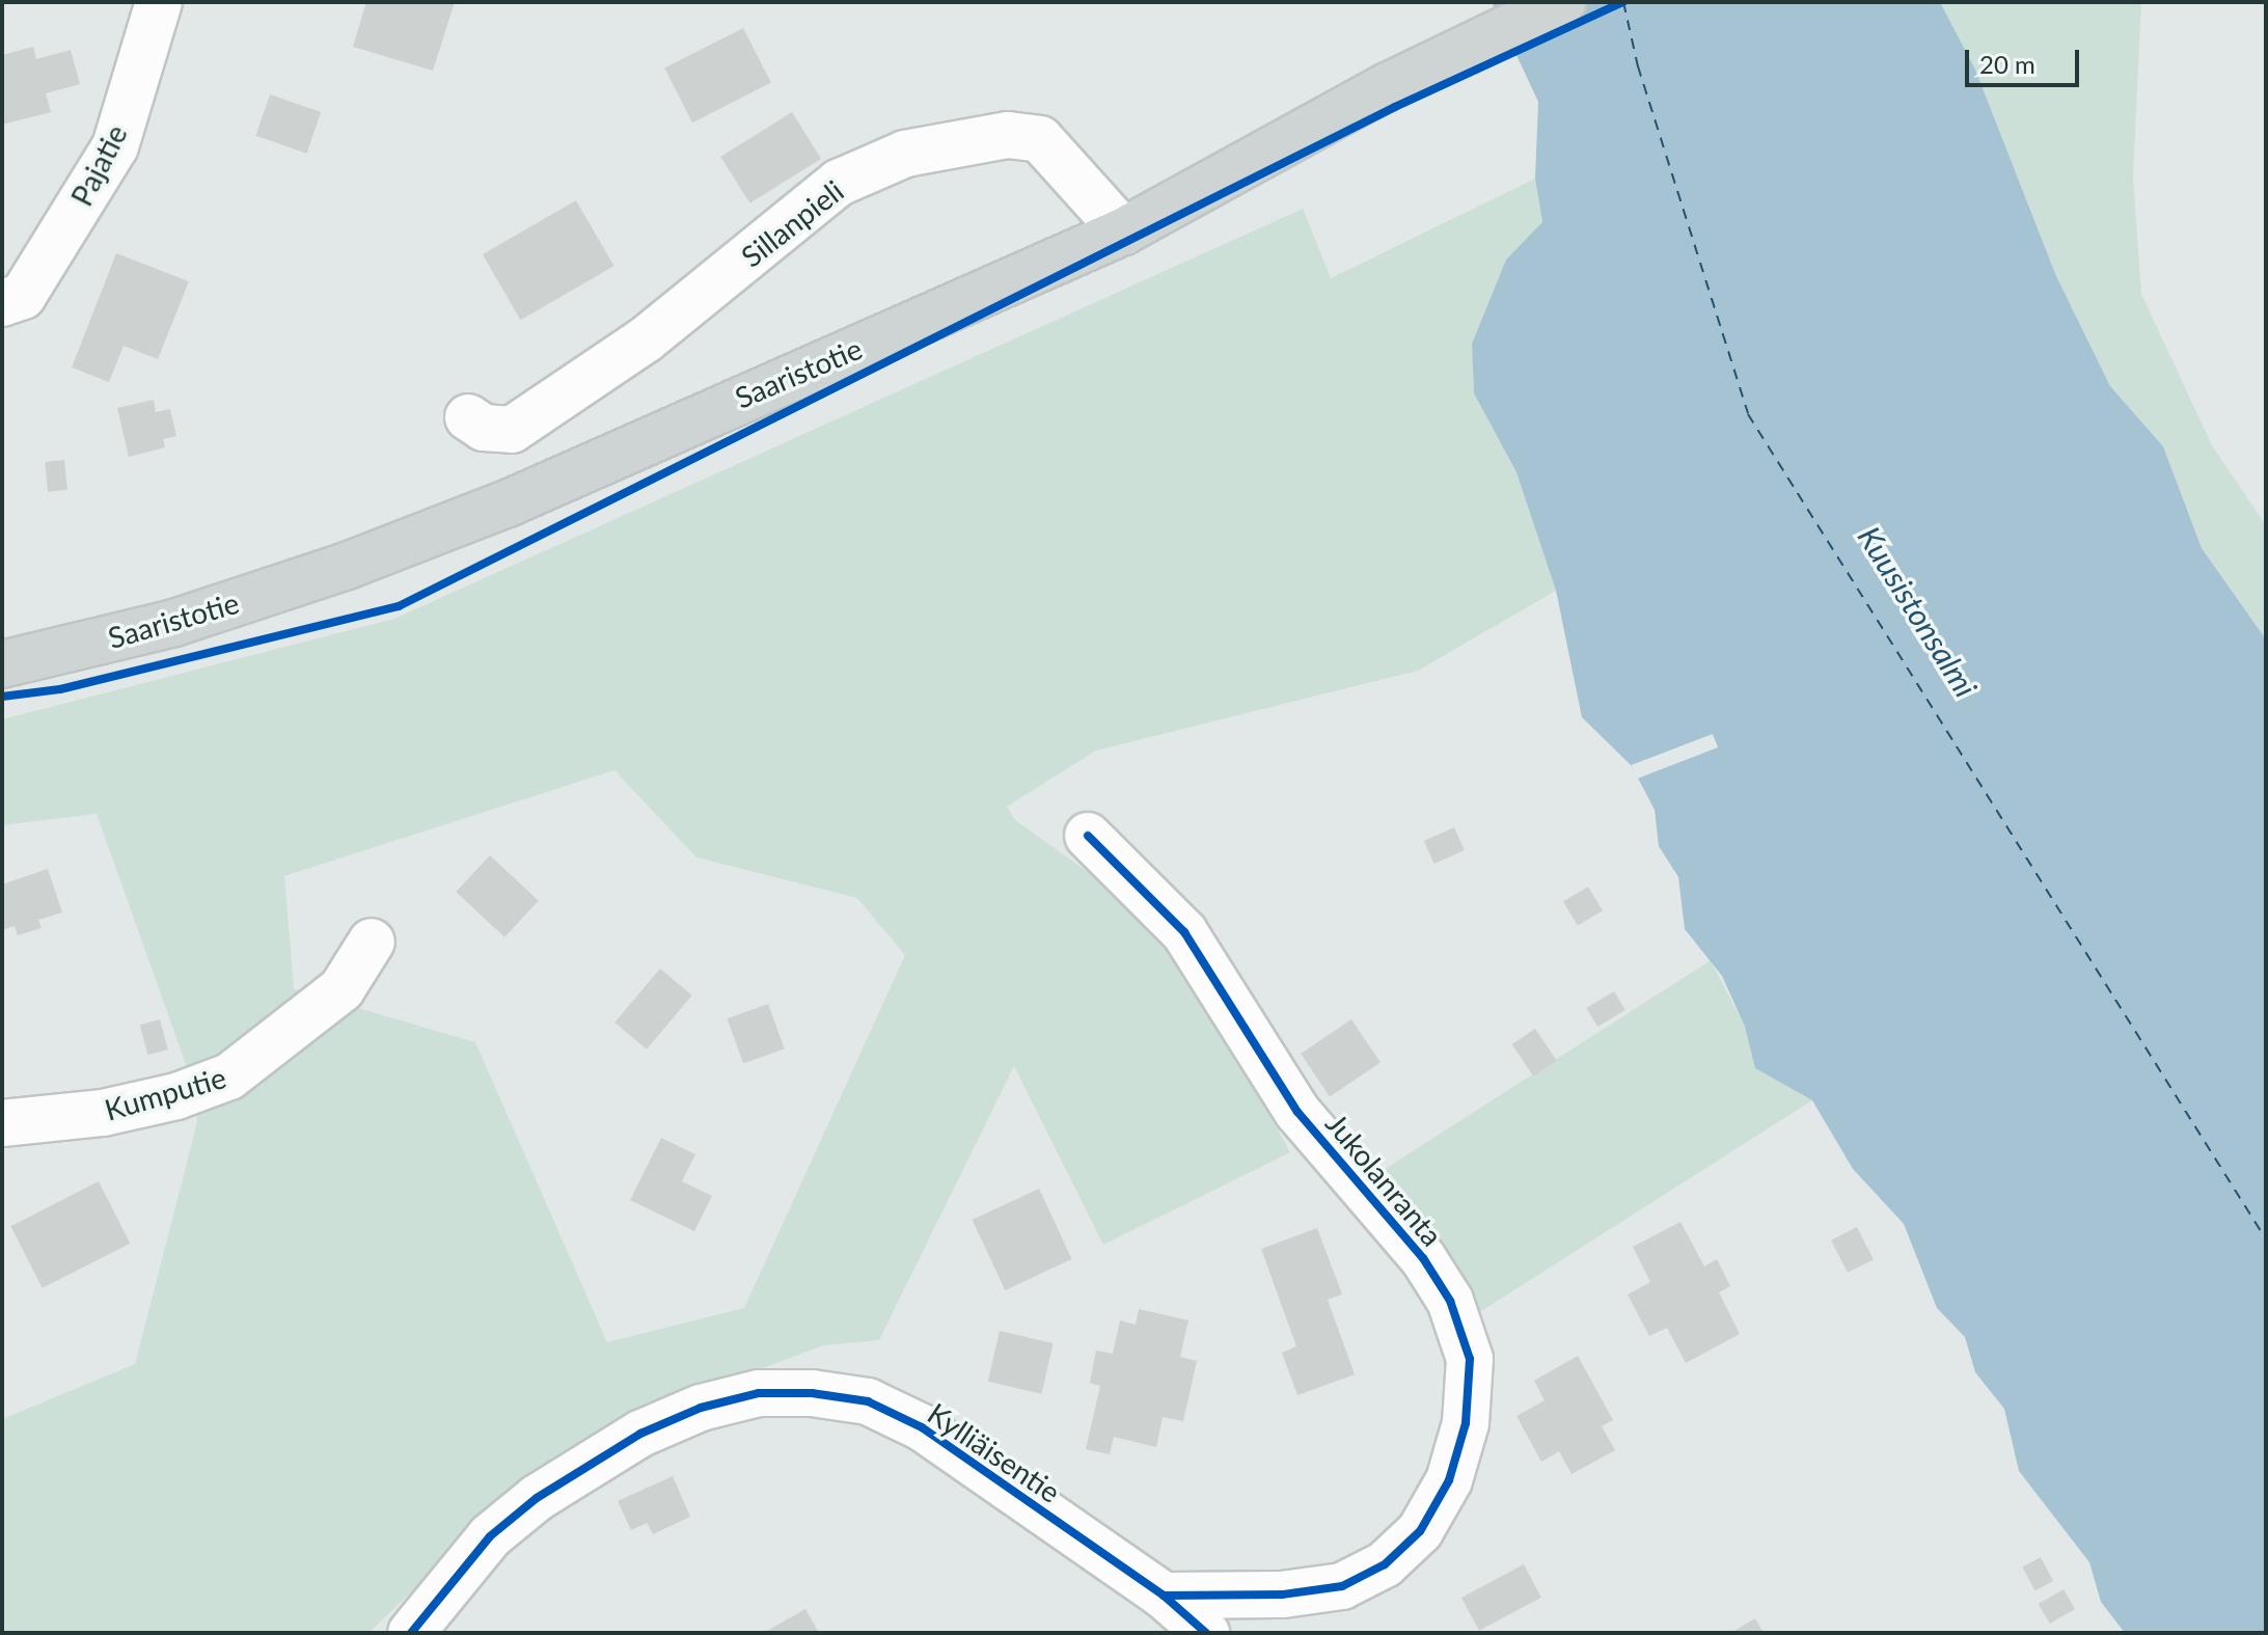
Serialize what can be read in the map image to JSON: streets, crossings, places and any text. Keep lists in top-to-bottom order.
{
  "streets": {
    "main road": ["Saaristotie"],
    "street": [
      "Pajatie",
      "Sillanpieli",
      "Kumputie",
      "Jukolanranta",
      "Kylliäisentie"
    ]
  },
  "crossings": [
    ["Sillanpieli", "Saaristotie"],
    ["Jukolanranta", "Kylliäisentie"]
  ],
  "water": ["Kuusistonsalmi"],
  "scale_bar": "20 m"
}
